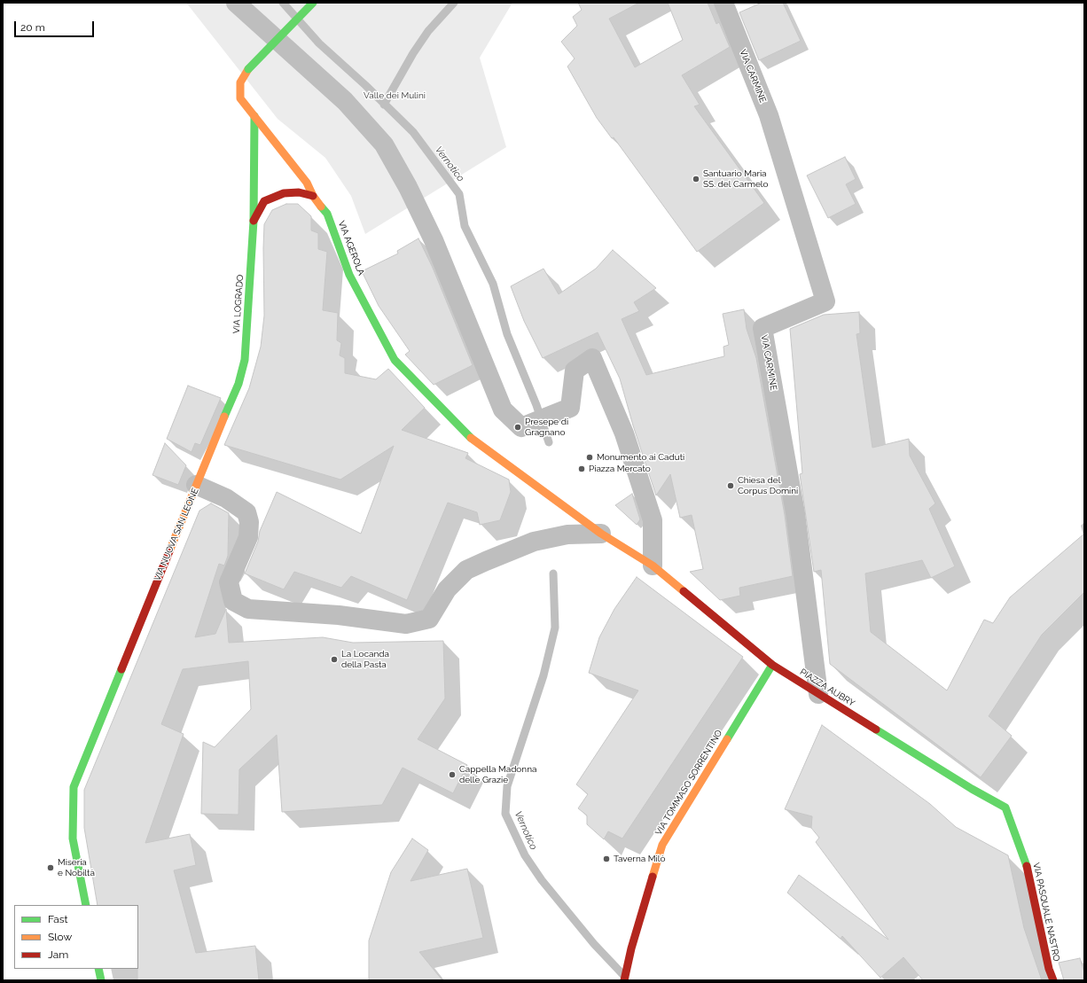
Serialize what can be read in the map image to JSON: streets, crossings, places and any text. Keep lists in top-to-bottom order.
{
  "streets": {
    "street": [
      "VIA CARMINE",
      "VIA AGEROLA",
      "VIA LOGRADO",
      "VIA NUOVA SAN LEONE",
      "PIAZZA AUBRY",
      "VIA TOMMASO SORRENTINO",
      "VIA PASQUALE NASTRO"
    ]
  },
  "crossings": [
    ["VIA CARMINE", "PIAZZA AUBRY"],
    ["VIA AGEROLA", "VIA LOGRADO"],
    ["VIA AGEROLA", "VIA NUOVA SAN LEONE"],
    ["VIA LOGRADO", "VIA NUOVA SAN LEONE"],
    ["PIAZZA AUBRY", "VIA TOMMASO SORRENTINO"],
    ["PIAZZA AUBRY", "VIA PASQUALE NASTRO"]
  ],
  "water": ["Vernotico"],
  "parks": ["Valle dei Mulini"],
  "places": [
    "Santuario Maria SS. del Carmelo",
    "Presepe di Gragnano",
    "Monumento ai Caduti",
    "Piazza Mercato",
    "Chiesa del Corpus Domini",
    "La Locanda della Pasta",
    "Cappella Madonna delle Grazie",
    "Taverna Milò",
    "Miseria e Nobiltà"
  ],
  "legend": ["Fast", "Slow", "Jam"],
  "scale_bar": "20 m"
}
